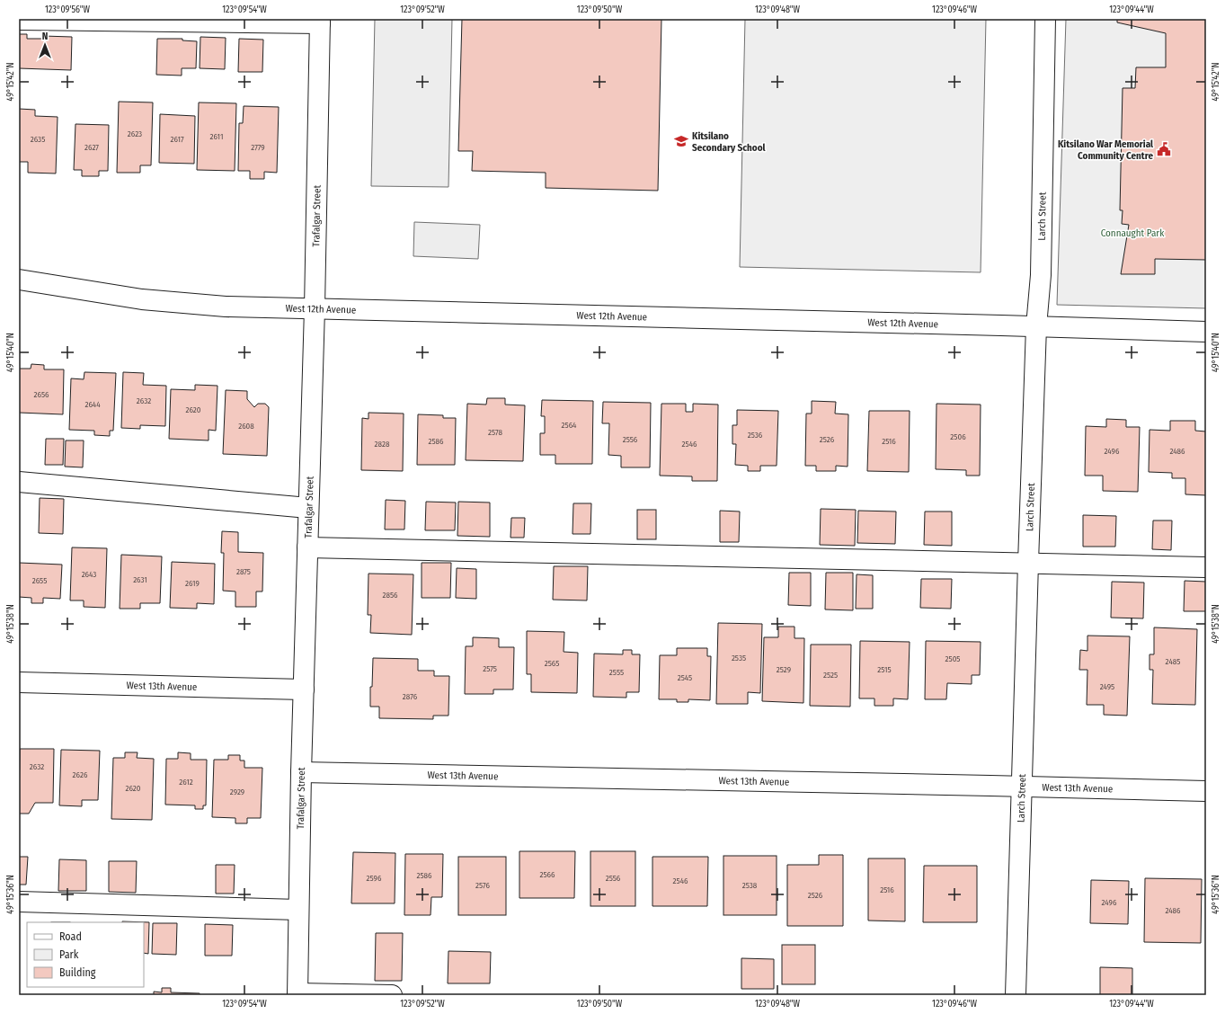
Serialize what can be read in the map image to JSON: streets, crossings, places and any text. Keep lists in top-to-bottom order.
{
  "streets": {
    "street": [
      "Trafalgar Street",
      "Larch Street",
      "West 12th Avenue",
      "West 13th Avenue"
    ]
  },
  "crossings": [
    ["Trafalgar Street", "West 12th Avenue"],
    ["Trafalgar Street", "West 13th Avenue"],
    ["Larch Street", "West 12th Avenue"],
    ["Larch Street", "West 13th Avenue"]
  ],
  "parks": ["Connaught Park"],
  "places": {
    "school or university": ["Kitsilano Secondary School"],
    "public building": ["Kitsilano War Memorial Community Centre"]
  },
  "house_numbers": [
    "2623",
    "2611",
    "2635",
    "2617",
    "2627",
    "2779",
    "2656",
    "2632",
    "2644",
    "2620",
    "2564",
    "2608",
    "2578",
    "2536",
    "2506",
    "2556",
    "2526",
    "2586",
    "2516",
    "2828",
    "2546",
    "2496",
    "2486",
    "2875",
    "2643",
    "2631",
    "2655",
    "2619",
    "2856",
    "2535",
    "2505",
    "2485",
    "2565",
    "2575",
    "2529",
    "2515",
    "2555",
    "2525",
    "2545",
    "2495",
    "2876",
    "2632",
    "2626",
    "2612",
    "2620",
    "2929",
    "2566",
    "2586",
    "2596",
    "2556",
    "2546",
    "2576",
    "2538",
    "2516",
    "2526",
    "2496",
    "2486"
  ],
  "legend": ["Road", "Park", "Building"],
  "north": "top",
  "coordinates": [
    "123°09'56\"W",
    "123°09'54\"W",
    "123°09'52\"W",
    "123°09'50\"W",
    "123°09'48\"W",
    "123°09'46\"W",
    "123°09'44\"W",
    "49°15'42\"N",
    "49°15'40\"N",
    "49°15'38\"N",
    "49°15'36\"N"
  ]
}
